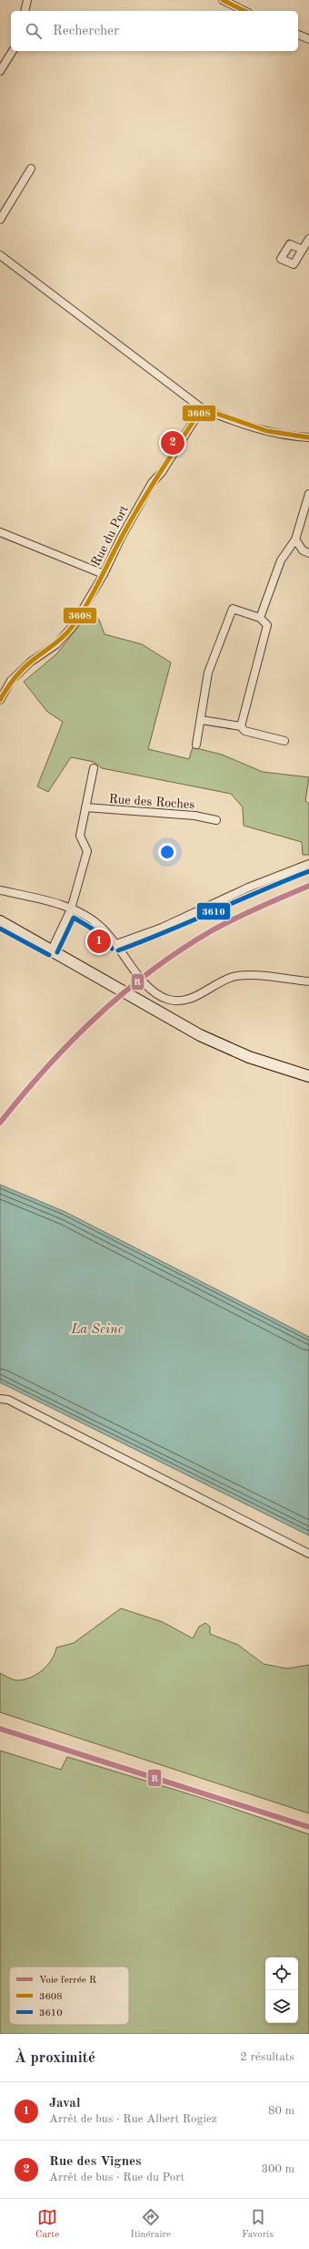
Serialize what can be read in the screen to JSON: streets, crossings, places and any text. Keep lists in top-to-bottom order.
{
  "streets": {
    "street": ["Rue du Port", "Rue des Roches"]
  },
  "water": ["La Seine"],
  "lines": ["transit line 3608", "transit line 3610", "rail line R"],
  "legend": ["Voie ferrée R", "3608", "3610"],
  "page": {
    "search": "Rechercher",
    "pins": ["2", "1"],
    "heading": ["À proximité", "2 résultats"],
    "list": [
      {
        "mark": "1",
        "name": "Javal",
        "note": "Arrêt de bus · Rue Albert Rogiez",
        "value": "80 m"
      },
      {
        "mark": "2",
        "name": "Rue des Vignes",
        "note": "Arrêt de bus · Rue du Port",
        "value": "300 m"
      }
    ],
    "nav": ["Carte", "Itinéraire", "Favoris"]
  }
}
